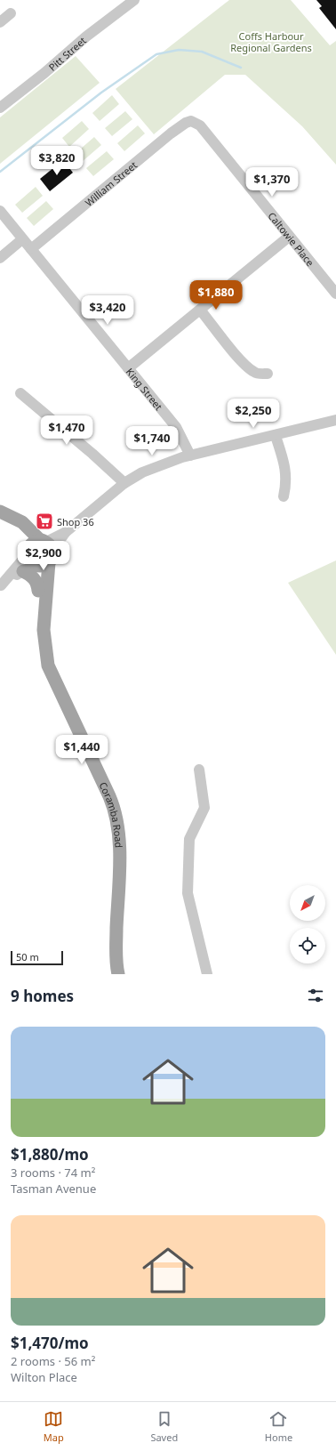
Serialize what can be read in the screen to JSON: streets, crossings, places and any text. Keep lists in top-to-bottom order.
{
  "streets": {
    "main road": ["Coramba Road"],
    "street": [
      "Pitt Street",
      "William Street",
      "Caltowie Place",
      "King Street"
    ]
  },
  "crossings": [
    ["William Street", "Caltowie Place"],
    ["William Street", "King Street"]
  ],
  "parks": ["Coffs Harbour Regional Gardens"],
  "places": {
    "supermarket": ["Shop 36"]
  },
  "scale_bar": "50 m",
  "north": "bottom left",
  "page": {
    "price": [
      "$3,820",
      "$1,370",
      "$1,880",
      "$3,420",
      "$2,250",
      "$1,470",
      "$1,740",
      "$2,900",
      "$1,440"
    ],
    "scale": "50 m",
    "heading": "9 homes",
    "list": [
      {
        "name": "$1,880/mo",
        "note": "3 rooms · 74 m² · Tasman Avenue"
      },
      {
        "name": "$1,470/mo",
        "note": "2 rooms · 56 m² · Wilton Place"
      }
    ],
    "tabs": ["Map", "Saved", "Home"]
  }
}
